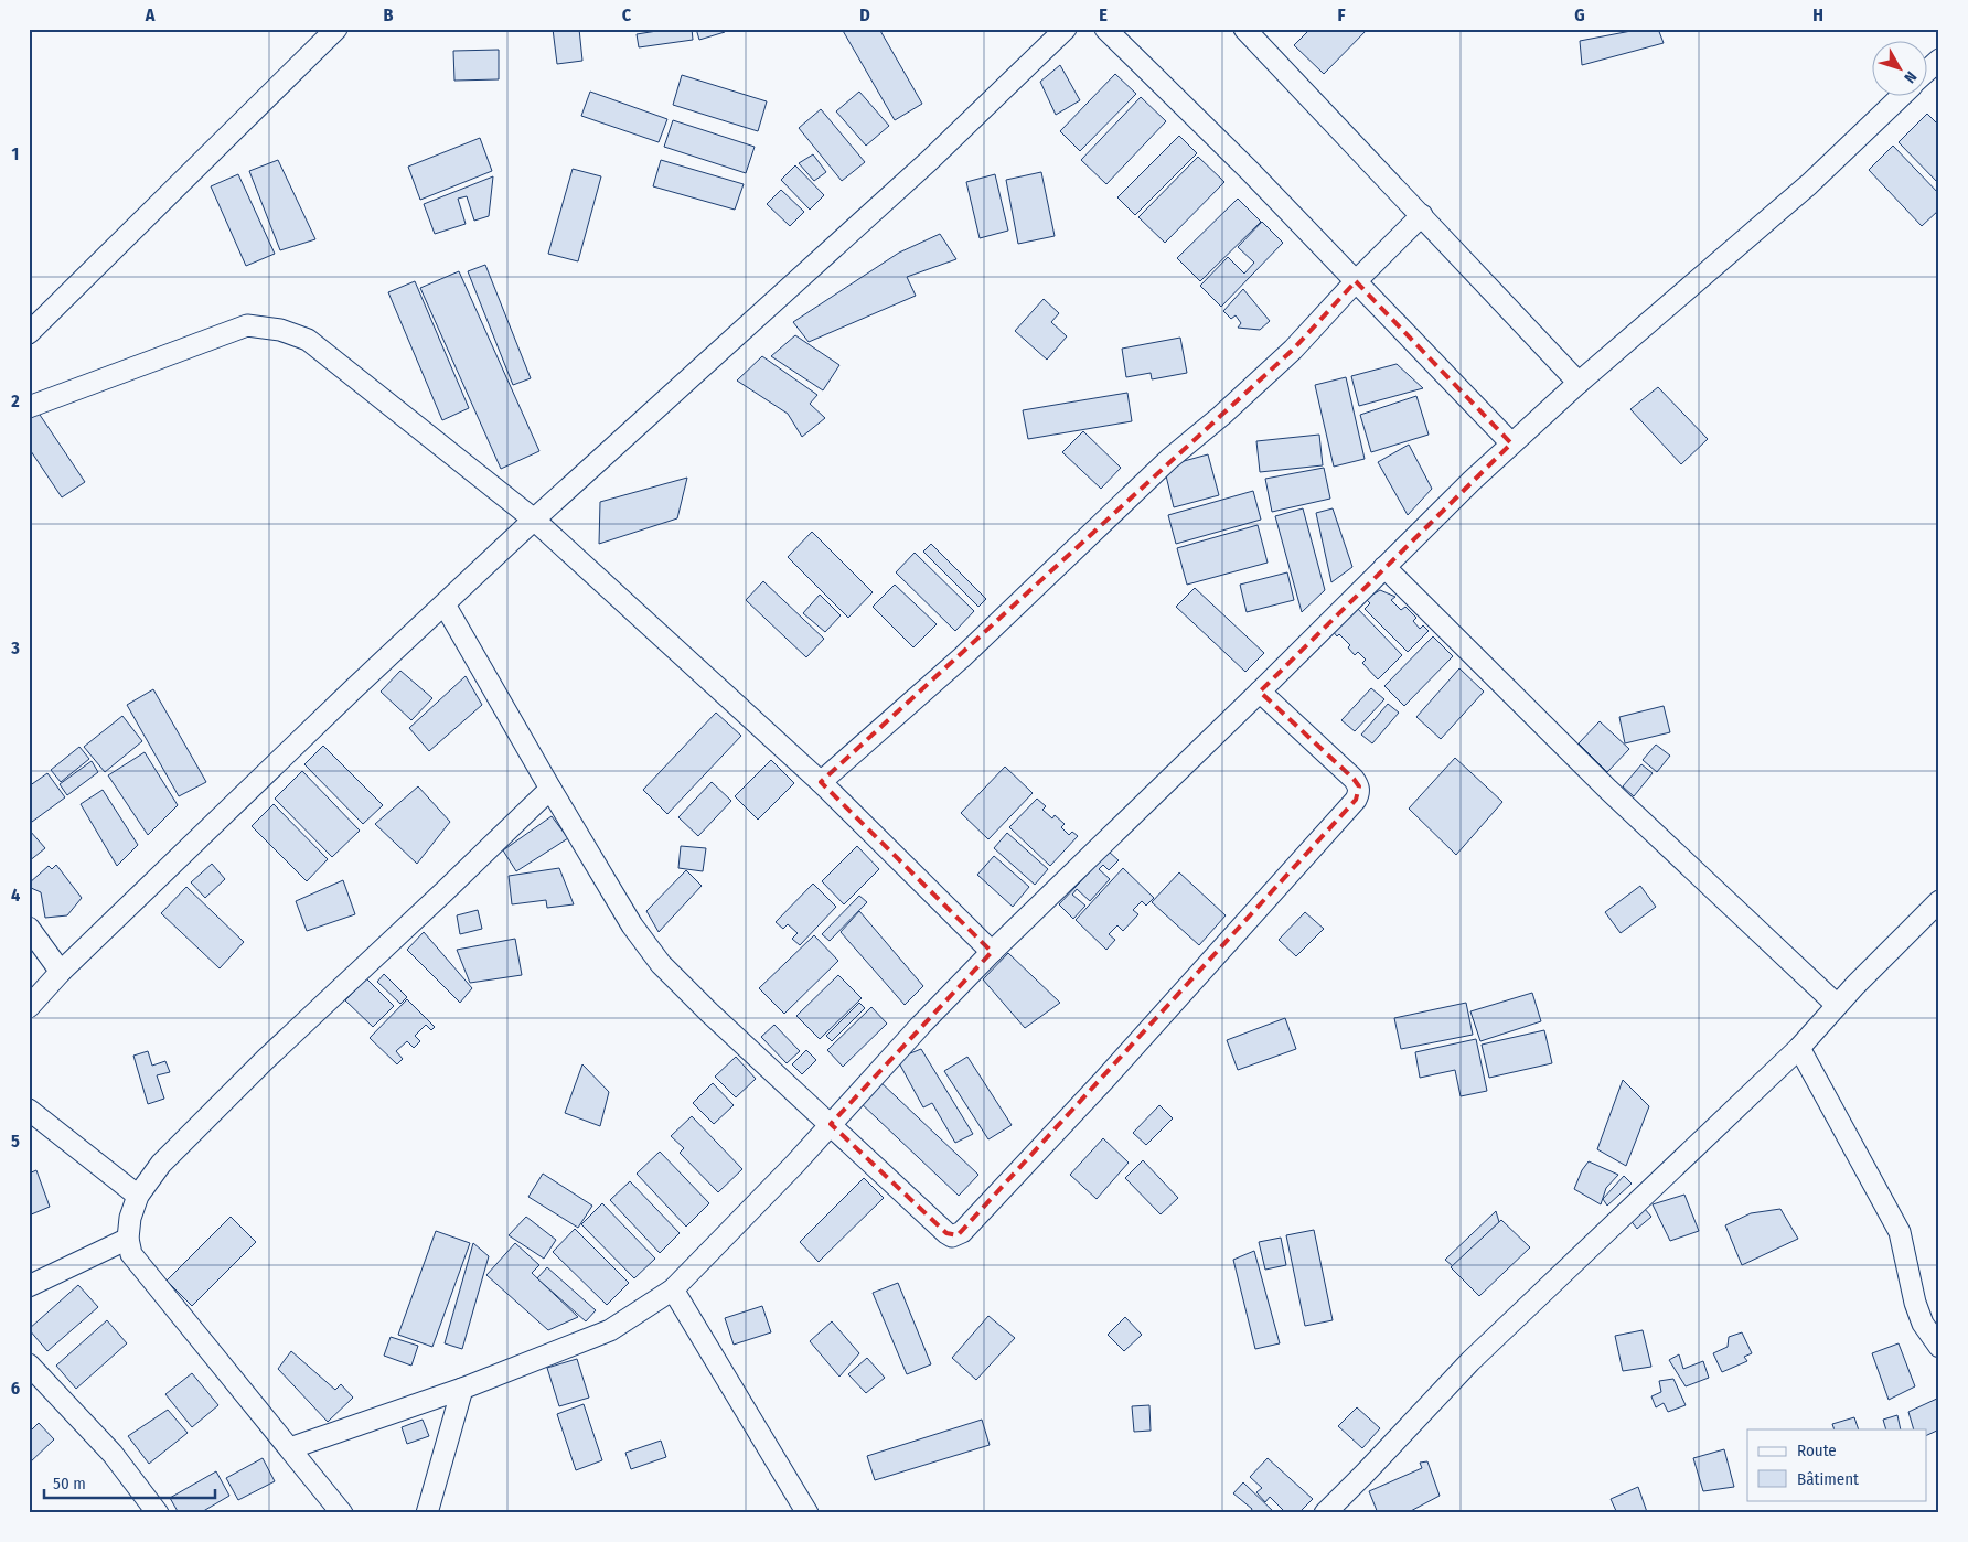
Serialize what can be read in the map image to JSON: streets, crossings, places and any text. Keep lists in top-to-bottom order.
{
  "legend": ["Route", "Bâtiment"],
  "scale_bar": "50 m",
  "north": "bottom right",
  "grid": {
    "columns": [
      "A",
      "B",
      "C",
      "D",
      "E",
      "F",
      "G",
      "H"
    ],
    "rows": [
      "1",
      "2",
      "3",
      "4",
      "5",
      "6"
    ]
  }
}
